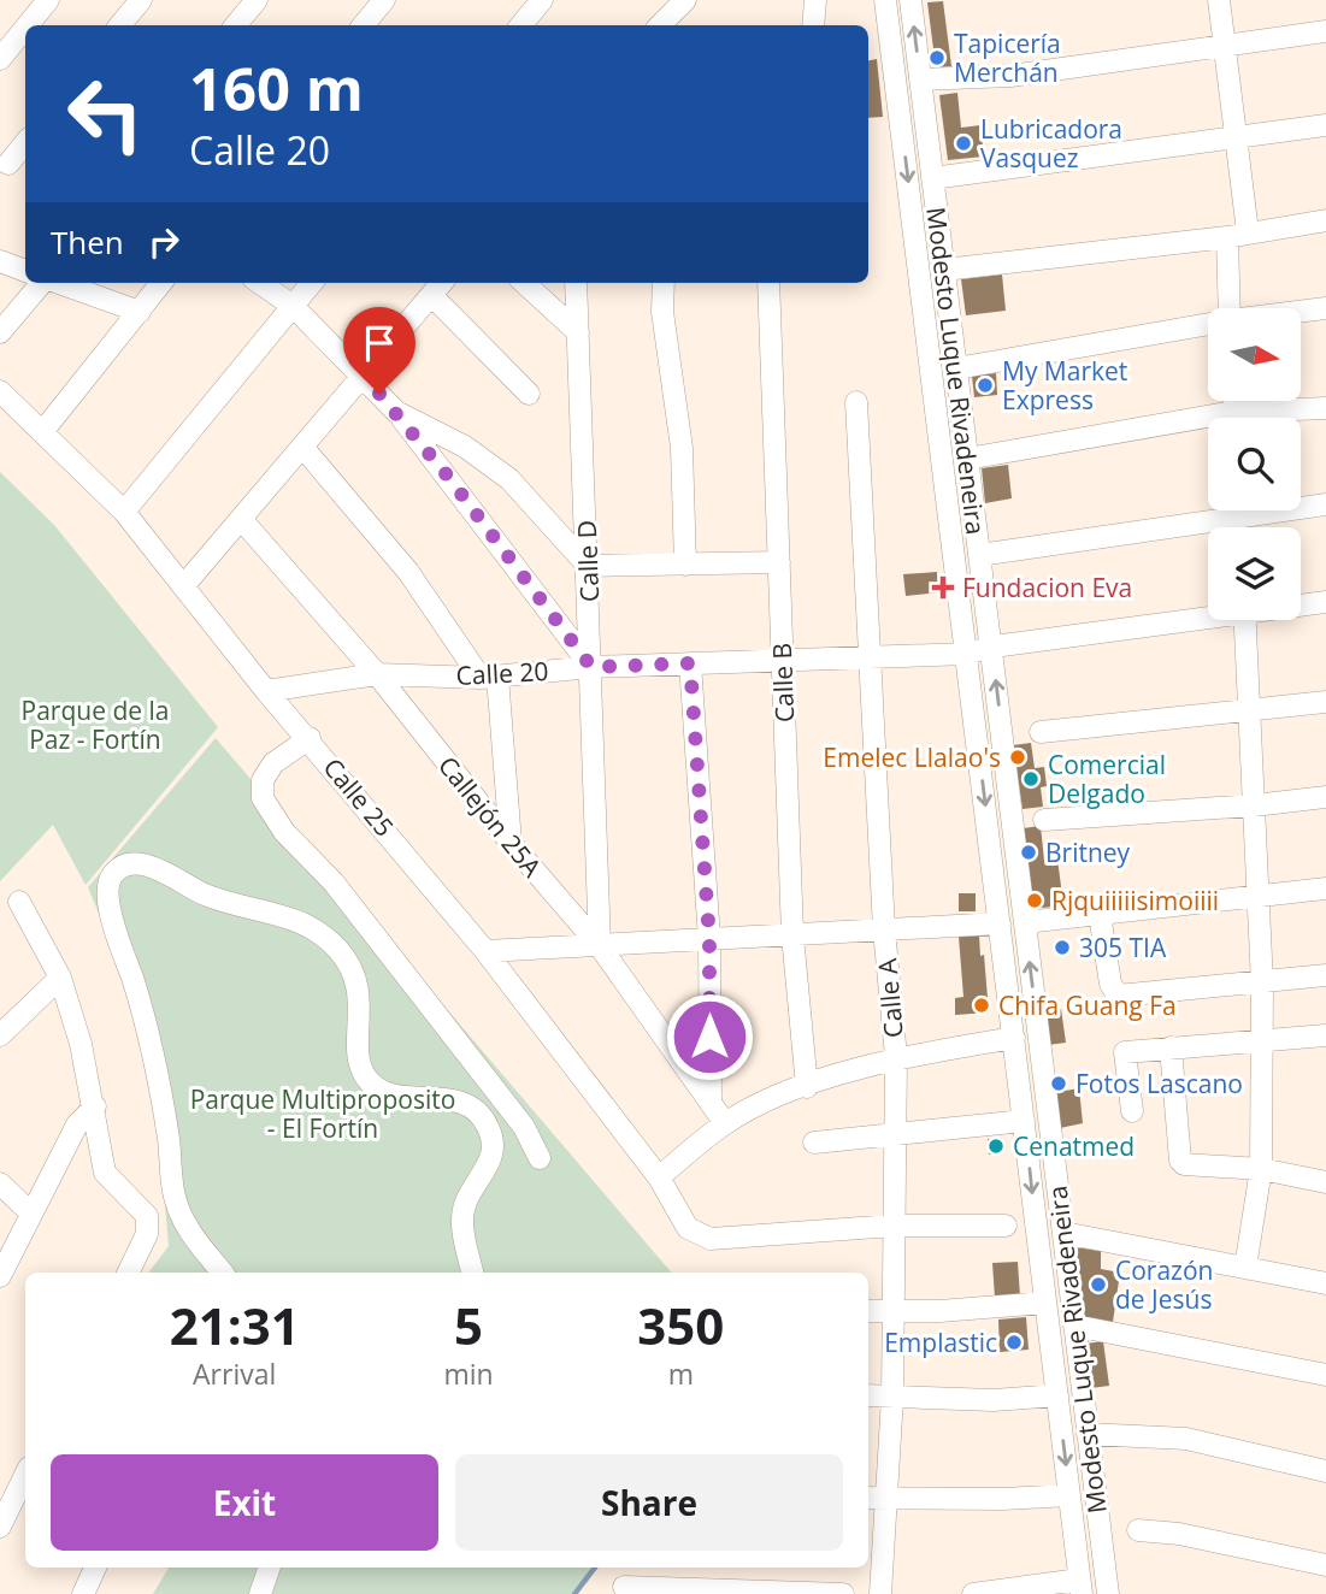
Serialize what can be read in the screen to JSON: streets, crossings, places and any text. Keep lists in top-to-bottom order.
{
  "streets": {
    "street": [
      "Modesto Luque Rivadeneira",
      "Calle D",
      "Calle 20",
      "Calle B",
      "Calle 25",
      "Callejón 25A",
      "Calle A"
    ]
  },
  "crossings": [
    ["Modesto Luque Rivadeneira", "Calle 20"],
    ["Calle D", "Calle 20"],
    ["Calle D", "Callejón 25A"],
    ["Calle 20", "Calle B"],
    ["Calle 20", "Calle 25"],
    ["Calle 20", "Callejón 25A"],
    ["Calle 20", "Calle A"],
    ["Calle 25", "Calle A"]
  ],
  "parks": ["Parque de la Paz - Fortín", "Parque Multiproposito - El Fortín"],
  "places": {
    "other": [
      "Tapicería Merchán",
      "Lubricadora Vasquez",
      "My Market Express",
      "Emelec Llalao's",
      "Comercial Delgado",
      "Britney",
      "Rjquiiiiisimoiiii",
      "305 TIA",
      "Chifa Guang Fa",
      "Fotos Lascano",
      "Cenatmed",
      "Corazón de Jesús",
      "Emplastic"
    ],
    "health": ["Fundacion Eva"]
  },
  "north": "right",
  "page": {
    "turn": ["160 m", "Calle 20"],
    "then": "Then",
    "eta": [
      "21:31",
      "Arrival",
      "5",
      "min",
      "350",
      "m"
    ],
    "buttons": ["Exit", "Share"]
  }
}
